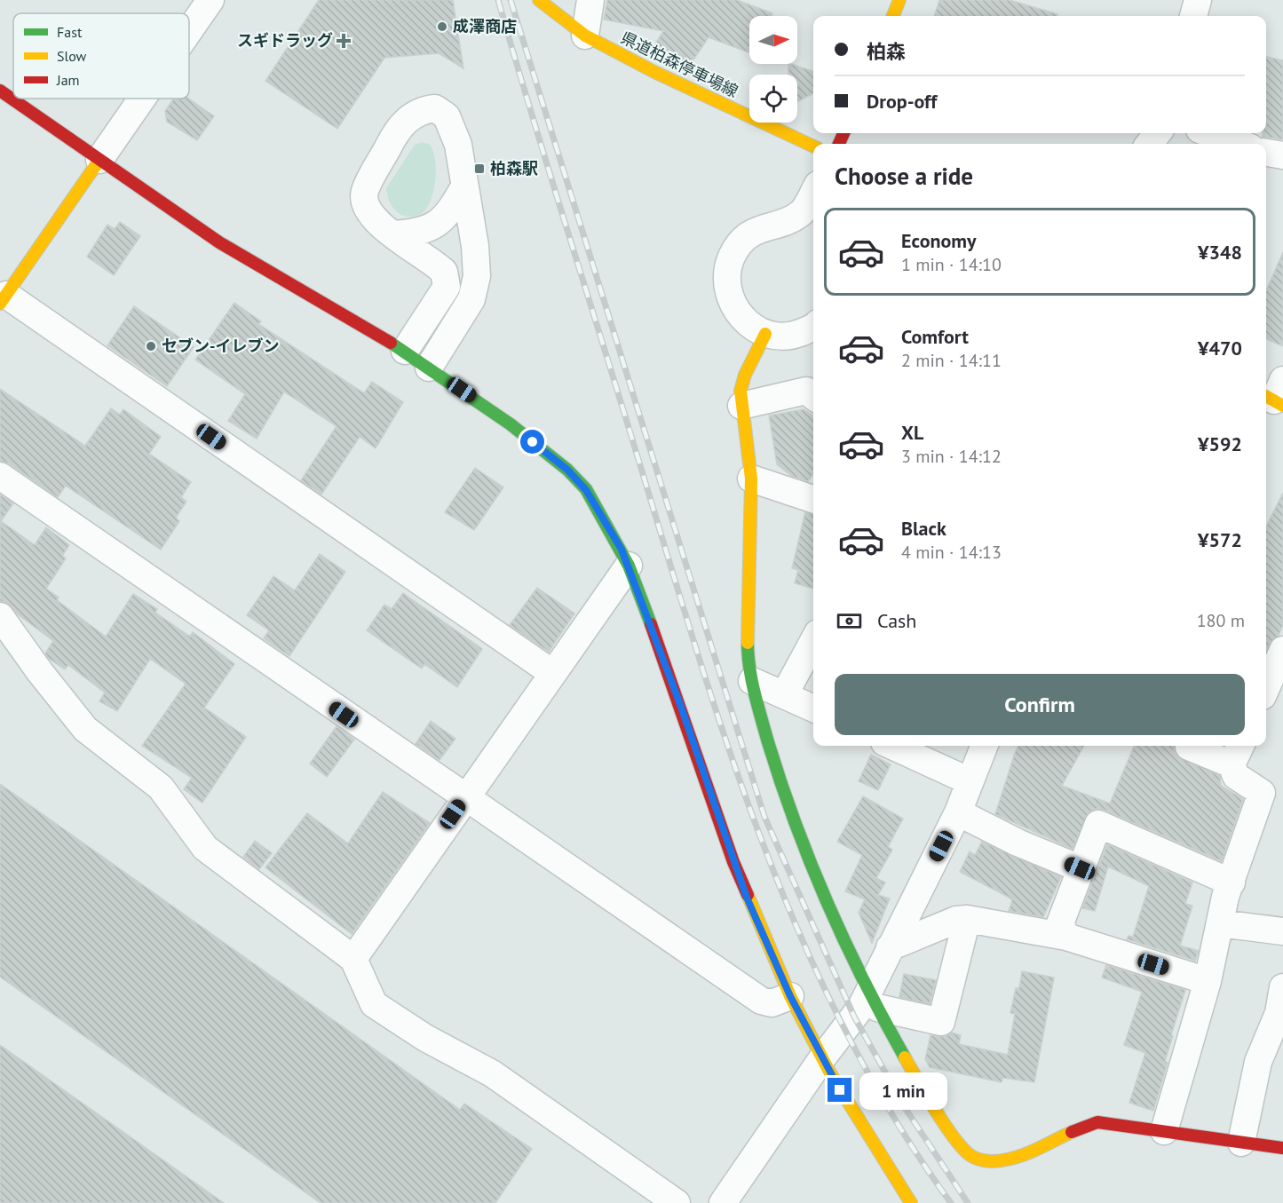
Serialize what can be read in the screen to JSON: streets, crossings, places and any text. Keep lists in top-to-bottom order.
{
  "streets": {
    "street": ["県道柏森停車場線"]
  },
  "places": {
    "other": ["成澤商店", "セブン-イレブン"],
    "health": ["スギドラッグ"],
    "transit": ["柏森駅"]
  },
  "legend": ["Fast", "Slow", "Jam"],
  "north": "right",
  "page": {
    "banner": ["柏森", "Drop-off"],
    "heading": "Choose a ride",
    "list": [
      {
        "name": "Economy",
        "note": "1 min · 14:10",
        "value": "¥348"
      },
      {
        "name": "Comfort",
        "note": "2 min · 14:11",
        "value": "¥470"
      },
      {
        "name": "XL",
        "note": "3 min · 14:12",
        "value": "¥592"
      },
      {
        "name": "Black",
        "note": "4 min · 14:13",
        "value": "¥572"
      }
    ],
    "pay": ["Cash", "180 m"],
    "buttons": "Confirm",
    "bubble": "1 min"
  }
}
